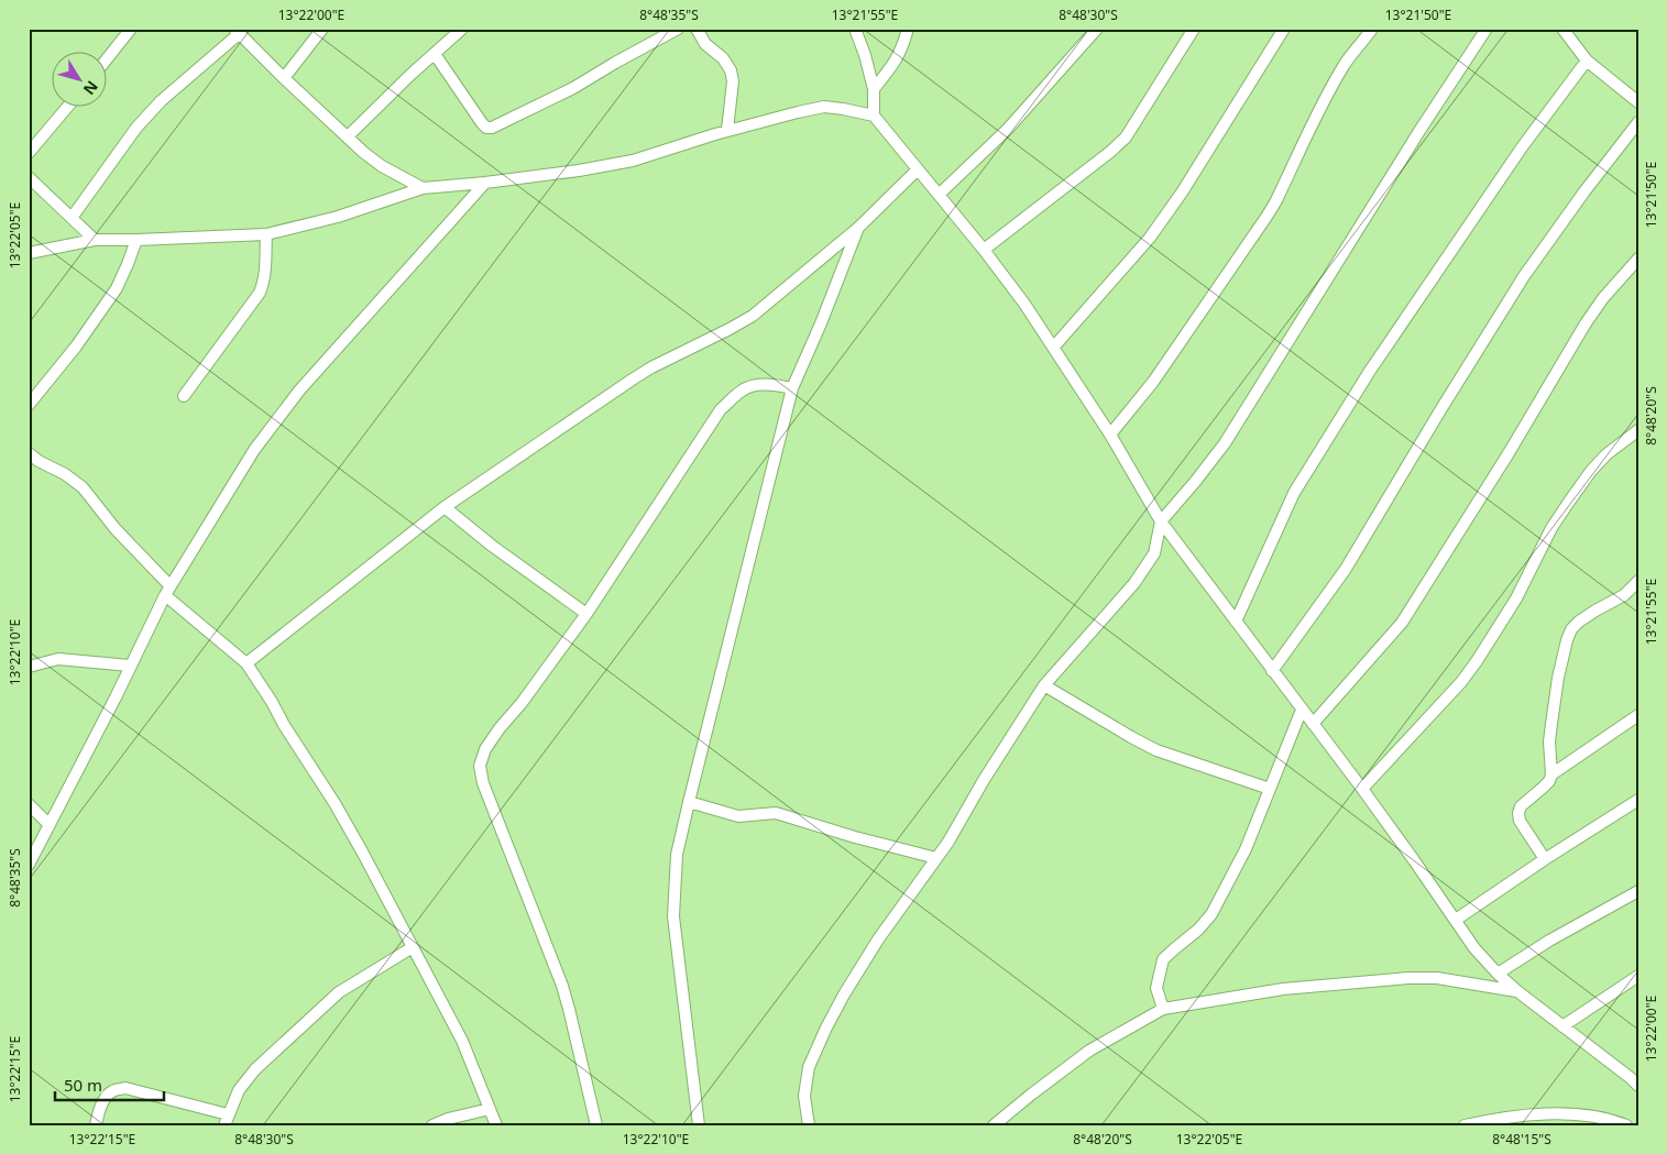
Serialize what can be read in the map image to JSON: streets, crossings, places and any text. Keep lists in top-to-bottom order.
{
  "scale_bar": "50 m",
  "north": "bottom right",
  "coordinates": [
    "13°22'00\"E",
    "8°48'35\"S",
    "13°21'55\"E",
    "8°48'30\"S",
    "13°21'50\"E",
    "13°22'05\"E",
    "8°48'20\"S",
    "13°22'10\"E",
    "13°22'15\"E",
    "8°48'15\"S"
  ]
}
